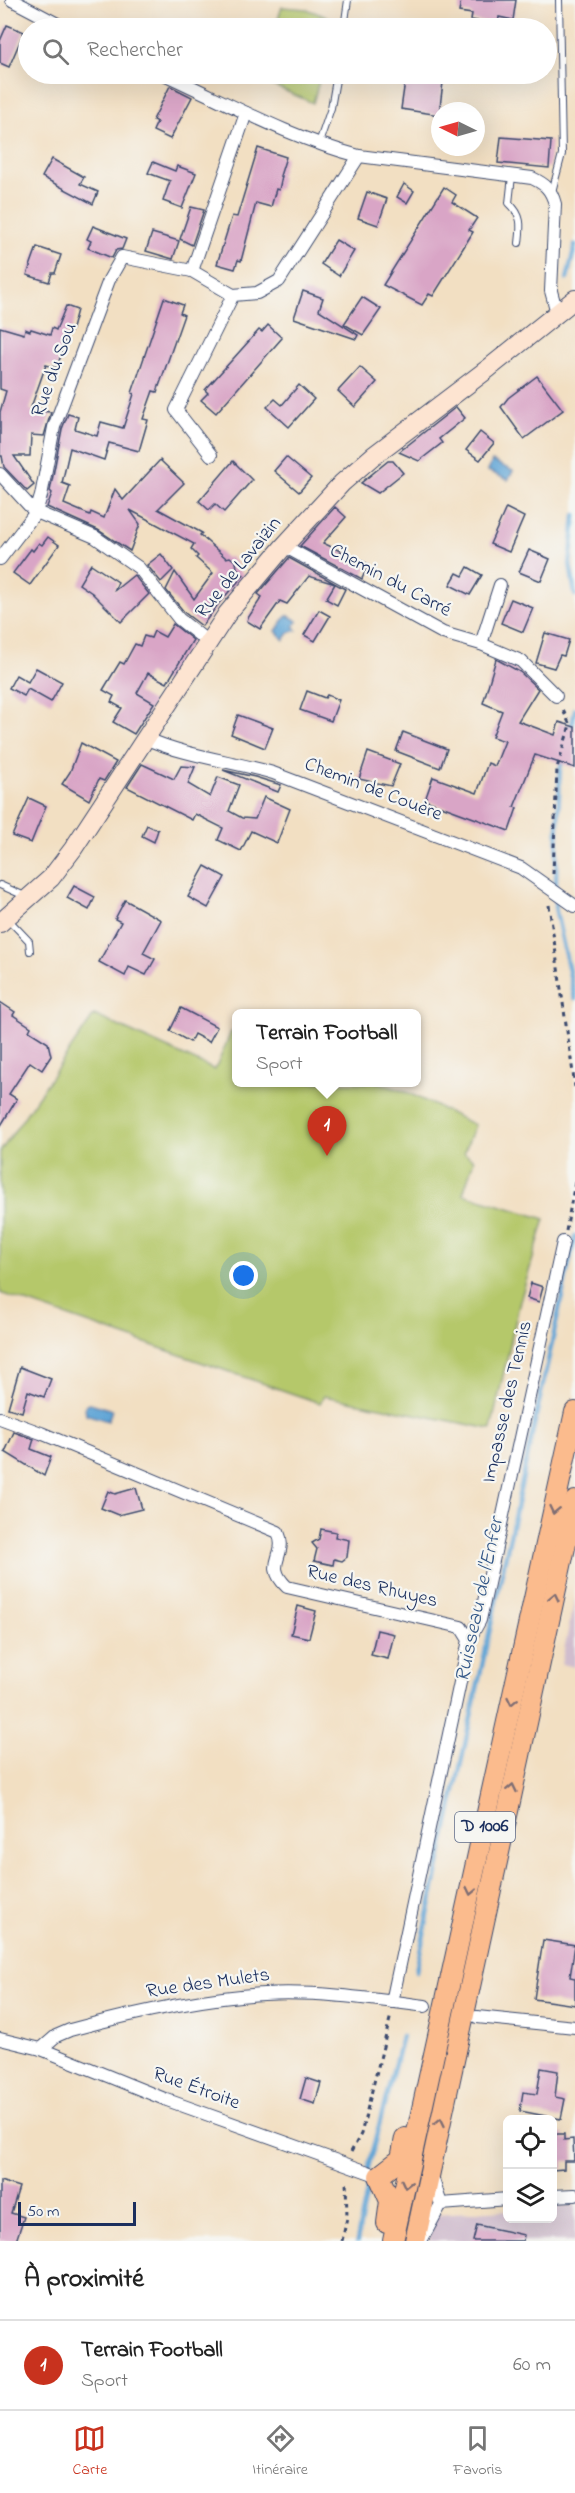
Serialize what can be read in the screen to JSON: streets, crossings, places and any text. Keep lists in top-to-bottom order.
{
  "streets": {
    "main road": ["Rue de Lavaizin", "D 1006"],
    "street": [
      "Rue du Sou",
      "Chemin du Carré",
      "Chemin de Couère",
      "Impasse des Tennis",
      "Rue des Rhuyes",
      "Rue des Mulets",
      "Rue Étroite"
    ]
  },
  "crossings": [
    ["Rue de Lavaizin", "Chemin du Carré"],
    ["Rue de Lavaizin", "Chemin de Couère"],
    ["Impasse des Tennis", "Rue des Rhuyes"],
    ["Rue des Mulets", "Rue Étroite"]
  ],
  "water": ["Ruisseau de l'Enfer"],
  "scale_bar": "50 m",
  "north": "left",
  "page": {
    "search": "Rechercher",
    "popup": ["Terrain Football", "Sport"],
    "pins": "1",
    "scale": "50 m",
    "heading": "À proximité",
    "list": [
      {
        "mark": "1",
        "name": "Terrain Football",
        "note": "Sport",
        "value": "60 m"
      }
    ],
    "nav": ["Carte", "Itinéraire", "Favoris"]
  }
}
